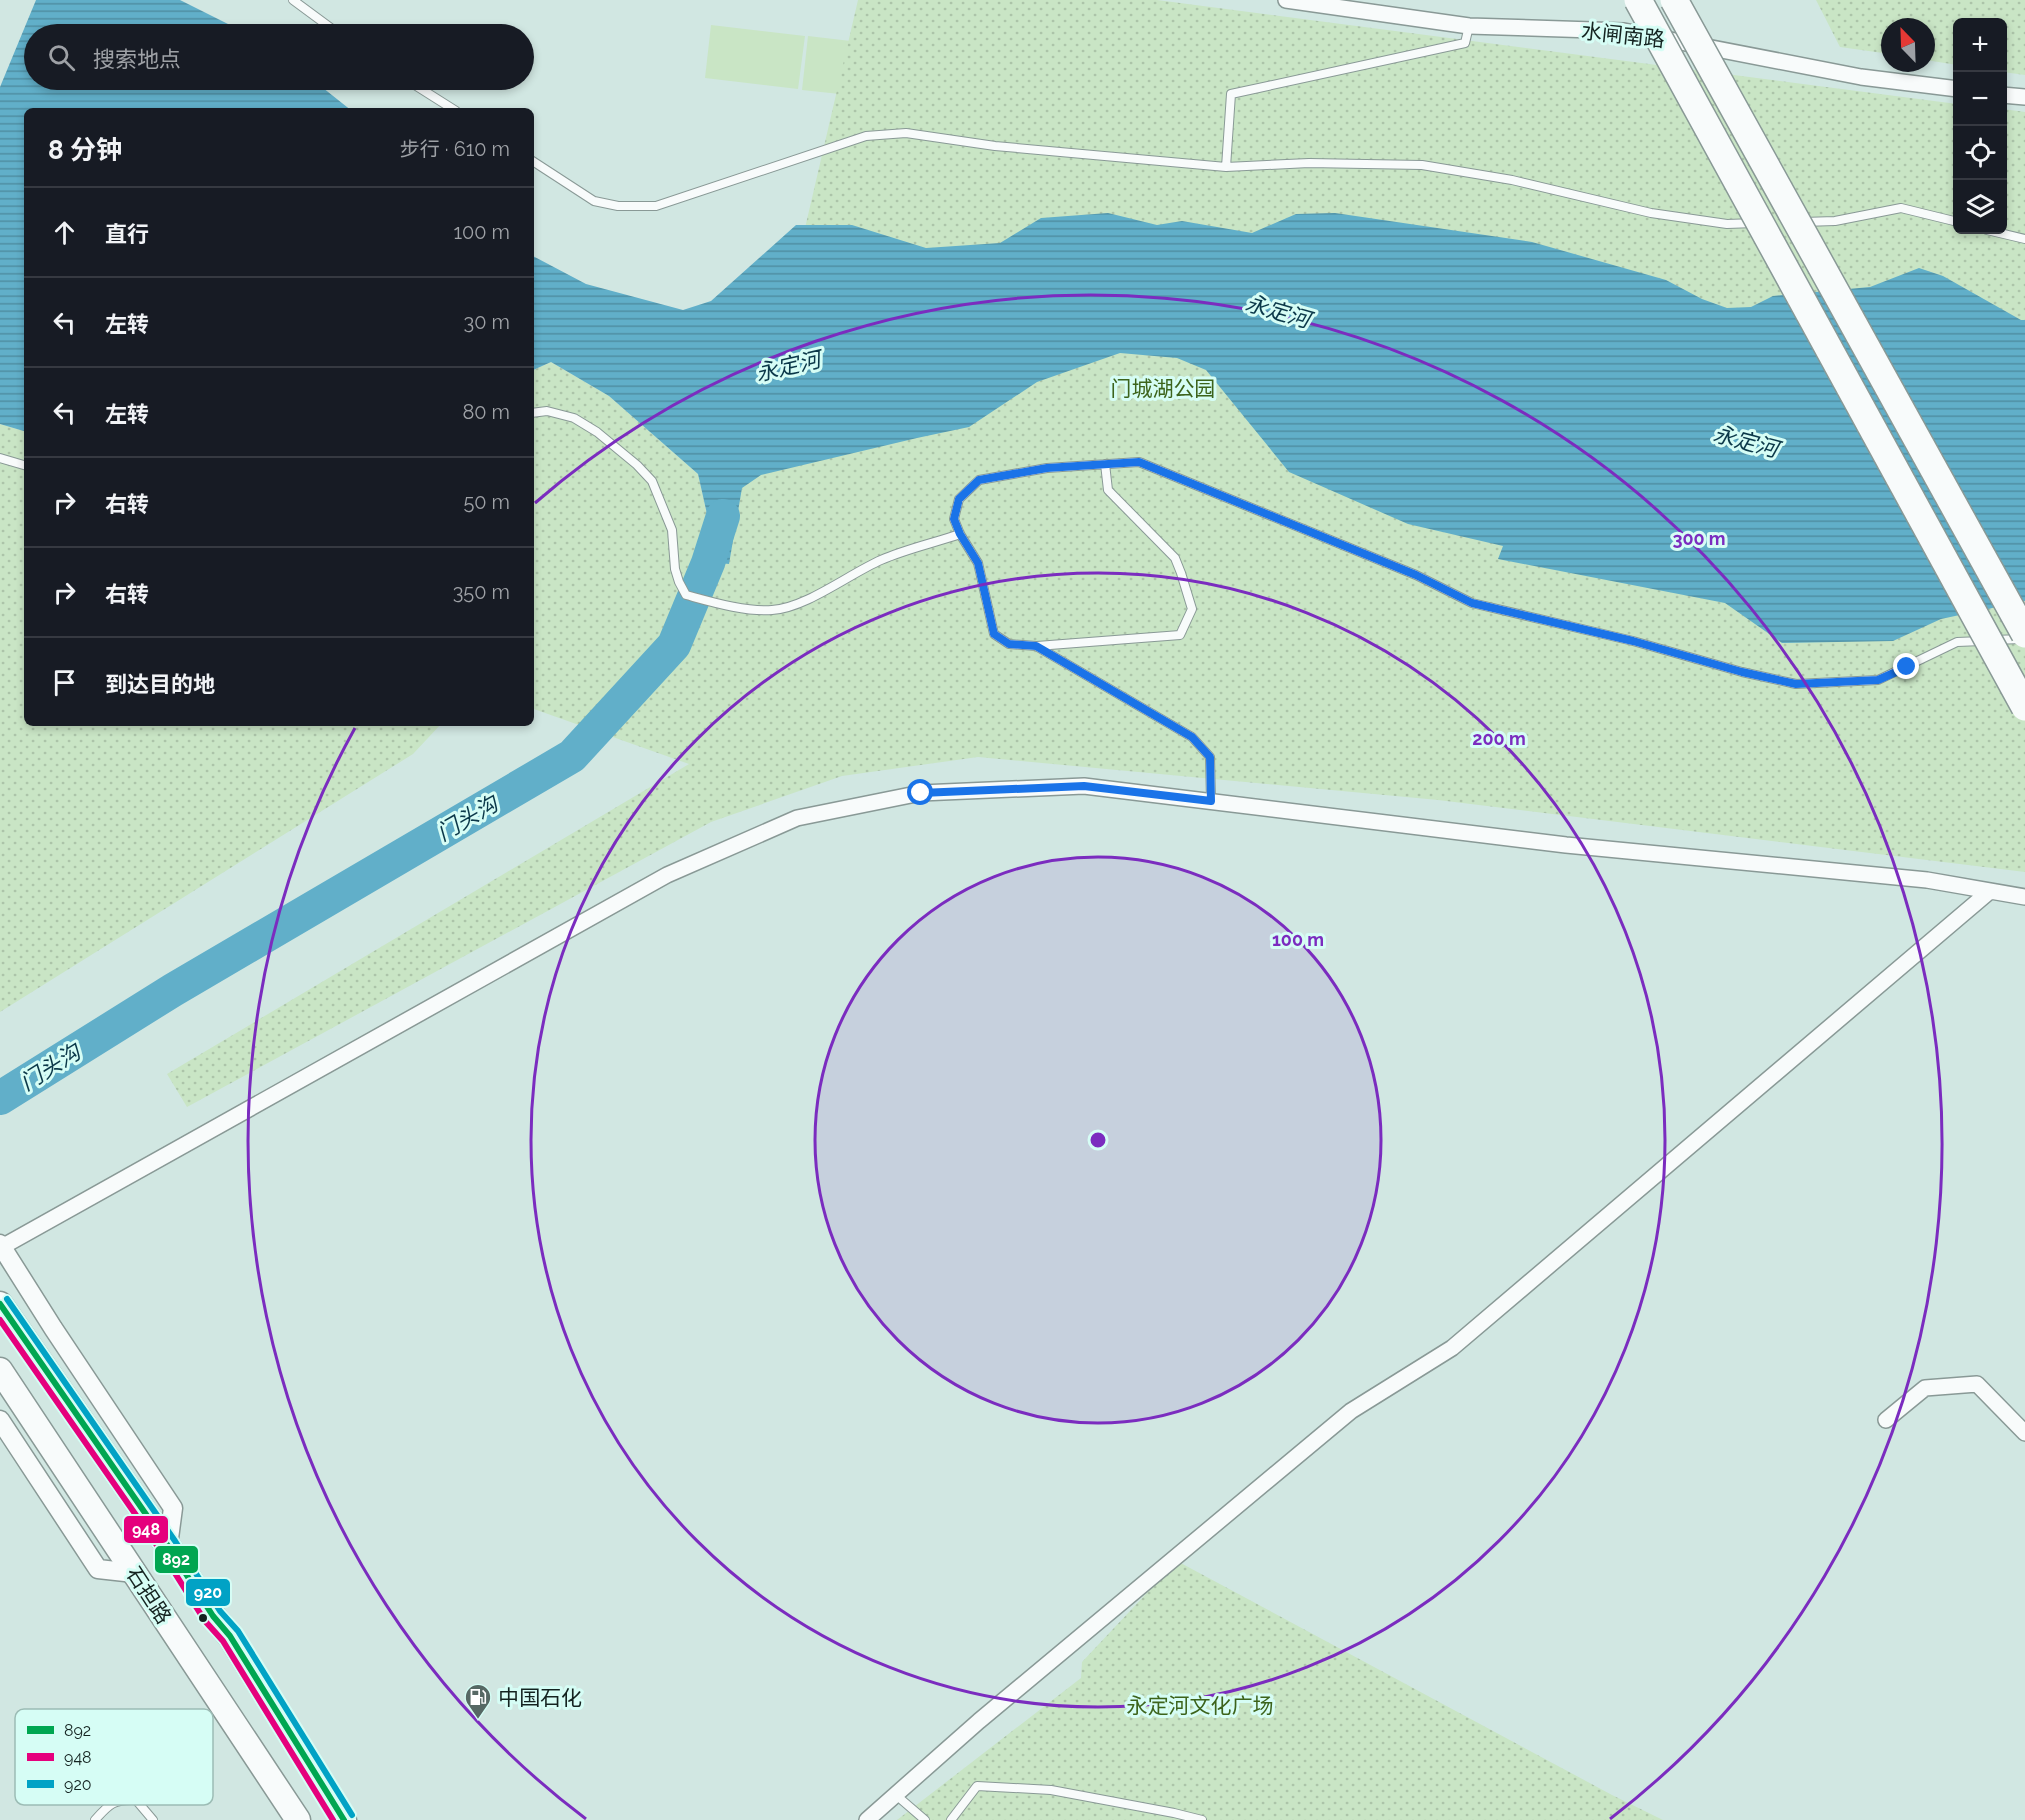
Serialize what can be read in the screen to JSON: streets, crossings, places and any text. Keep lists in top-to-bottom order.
{
  "streets": {
    "main road": ["石担路"],
    "street": ["水闸南路"]
  },
  "water": ["永定河", "门头沟"],
  "parks": ["门城湖公园", "永定河文化广场"],
  "places": {
    "fuel station": ["中国石化"]
  },
  "lines": ["transit line 920", "transit line 892", "transit line 948"],
  "legend": ["892", "948", "920"],
  "north": "top left",
  "page": {
    "map_buttons": ["+", "−"],
    "search": "搜索地点",
    "heading": ["8 分钟", "步行 · 610 m"],
    "list": [
      ["直行", "100 m"],
      ["左转", "30 m"],
      ["左转", "80 m"],
      ["右转", "50 m"],
      ["右转", "350 m"],
      "到达目的地"
    ]
  },
  "rings": ["300 m", "200 m", "100 m"]
}
